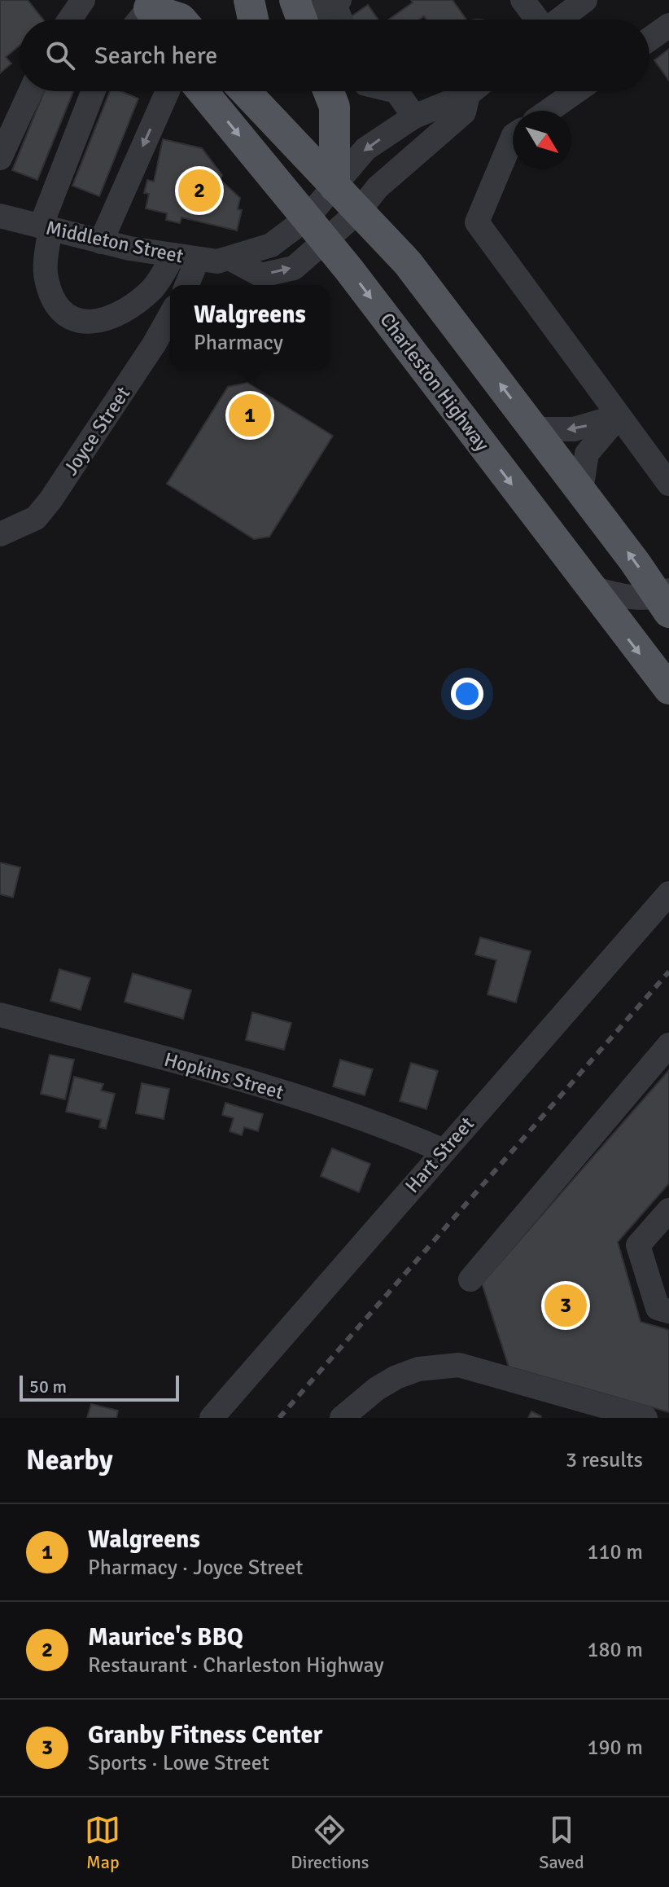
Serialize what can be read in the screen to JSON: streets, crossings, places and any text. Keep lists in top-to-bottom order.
{
  "streets": {
    "main road": ["Charleston Highway"],
    "street": [
      "Middleton Street",
      "Joyce Street",
      "Hopkins Street",
      "Hart Street"
    ]
  },
  "crossings": [
    ["Middleton Street", "Charleston Highway"],
    ["Hopkins Street", "Hart Street"]
  ],
  "scale_bar": "50 m",
  "north": "bottom right",
  "page": {
    "search": "Search here",
    "pins": ["2", "1", "3"],
    "popup": ["Walgreens", "Pharmacy"],
    "scale": "50 m",
    "heading": ["Nearby", "3 results"],
    "list": [
      {
        "mark": "1",
        "name": "Walgreens",
        "note": "Pharmacy · Joyce Street",
        "value": "110 m"
      },
      {
        "mark": "2",
        "name": "Maurice's BBQ",
        "note": "Restaurant · Charleston Highway",
        "value": "180 m"
      },
      {
        "mark": "3",
        "name": "Granby Fitness Center",
        "note": "Sports · Lowe Street",
        "value": "190 m"
      }
    ],
    "nav": ["Map", "Directions", "Saved"]
  }
}
